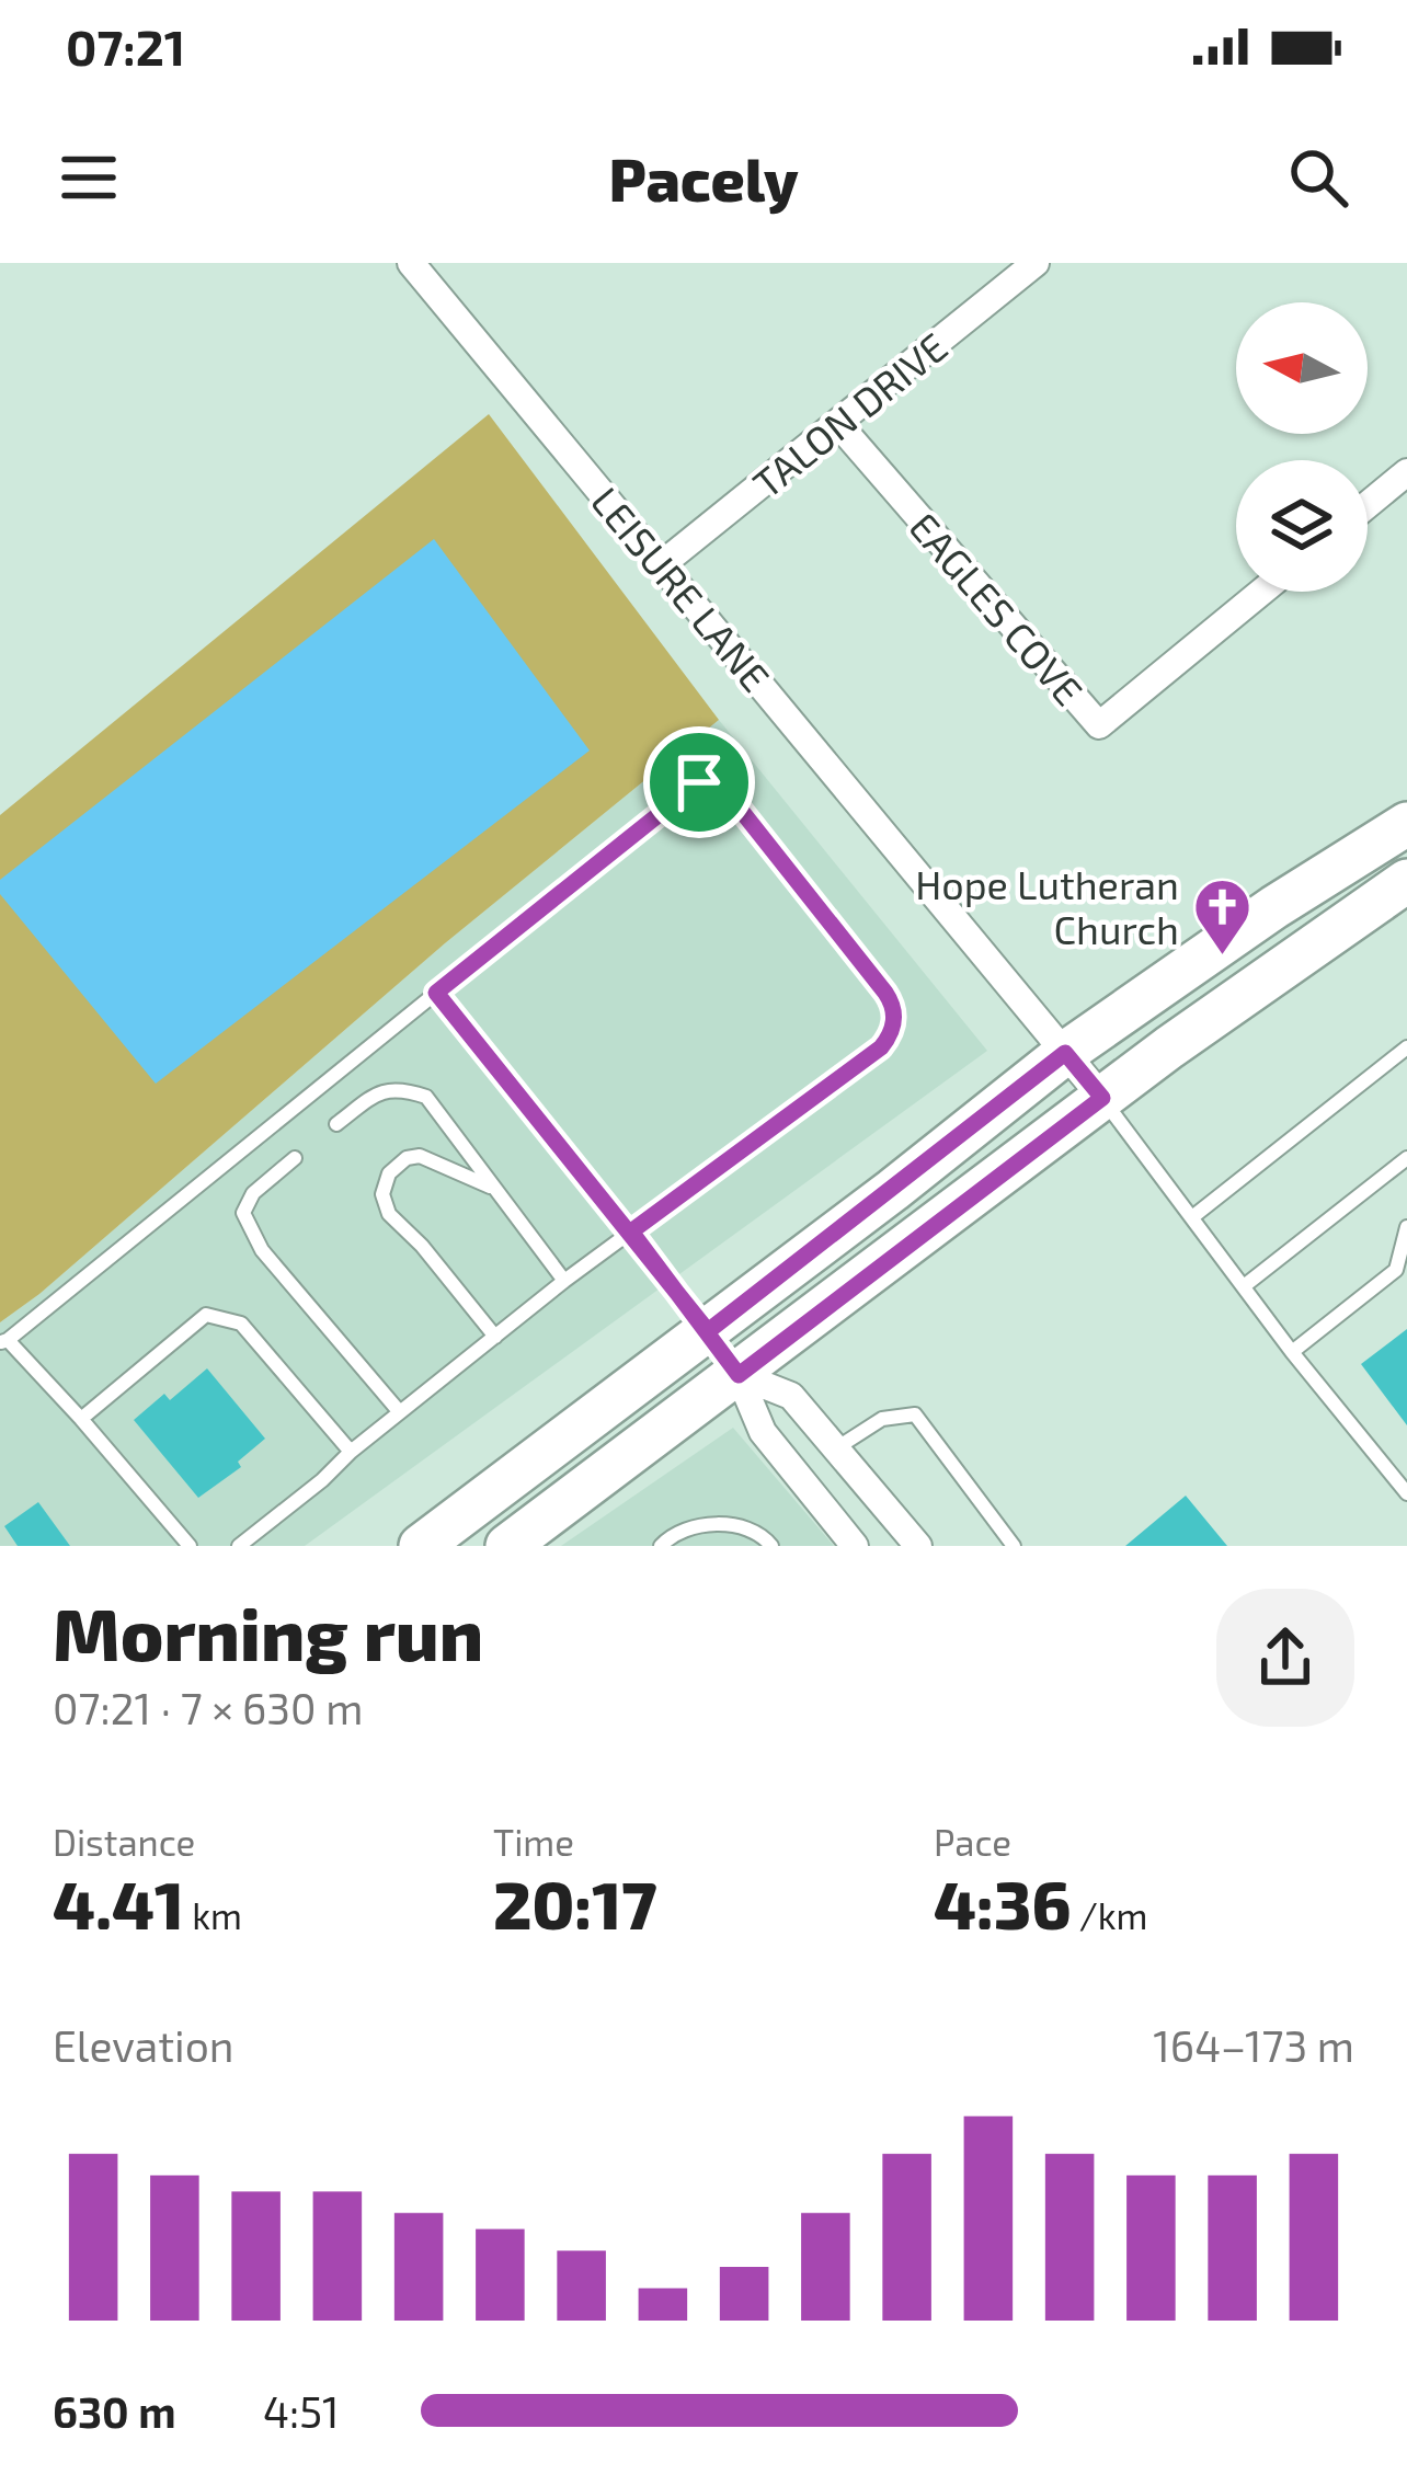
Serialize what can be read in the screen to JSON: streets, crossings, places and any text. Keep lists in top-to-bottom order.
{
  "streets": {
    "street": ["TALON DRIVE", "LEISURE LANE", "EAGLES COVE"]
  },
  "crossings": [
    ["TALON DRIVE", "LEISURE LANE"],
    ["TALON DRIVE", "EAGLES COVE"]
  ],
  "places": {
    "church": ["Hope Lutheran Church"]
  },
  "north": "left",
  "page": {
    "status": "07:21",
    "header": "Pacely",
    "heading": ["Morning run", "07:21 · 7 × 630 m"],
    "stats": [
      ["Distance", "4.41 km"],
      ["Time", "20:17"],
      ["Pace", "4:36 /km"]
    ],
    "chart": ["Elevation", "164–173 m"],
    "list": [
      {
        "name": "630 m",
        "note": "4:51"
      }
    ]
  }
}
